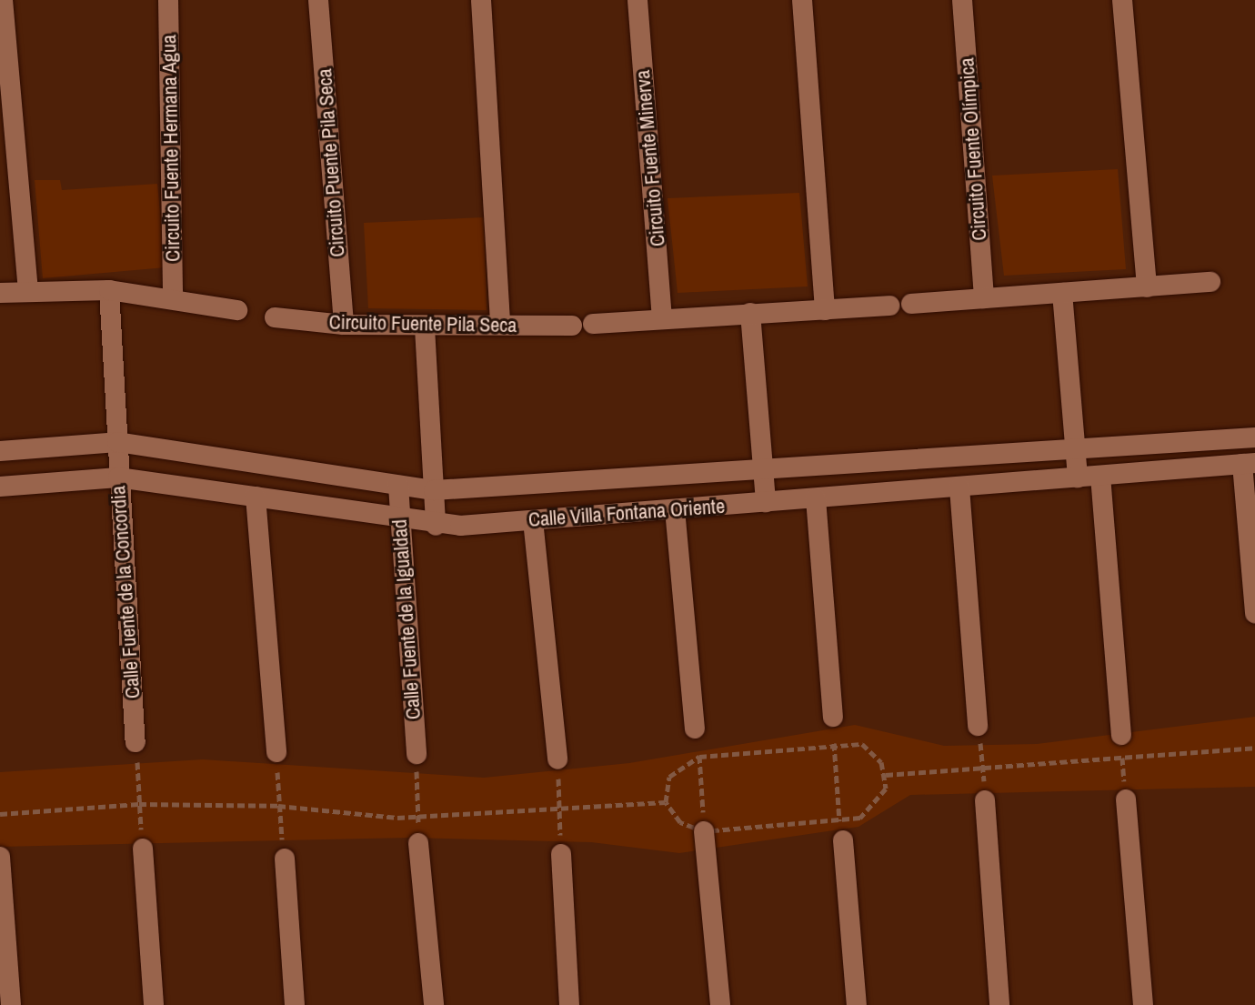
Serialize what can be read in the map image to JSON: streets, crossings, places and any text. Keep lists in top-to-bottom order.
{
  "streets": {
    "street": [
      "Circuito Fuente Hermana Agua",
      "Circuito Fuente Olímpica",
      "Circuito Fuente Minerva",
      "Circuito Puente Pila Seca",
      "Circuito Fuente Pila Seca",
      "Calle Villa Fontana Oriente",
      "Calle Fuente de la Concordia",
      "Calle Fuente de la Igualdad"
    ]
  },
  "crossings": [
    ["Circuito Puente Pila Seca", "Circuito Fuente Pila Seca"],
    ["Calle Villa Fontana Oriente", "Calle Fuente de la Concordia"],
    ["Calle Villa Fontana Oriente", "Calle Fuente de la Igualdad"]
  ]
}
